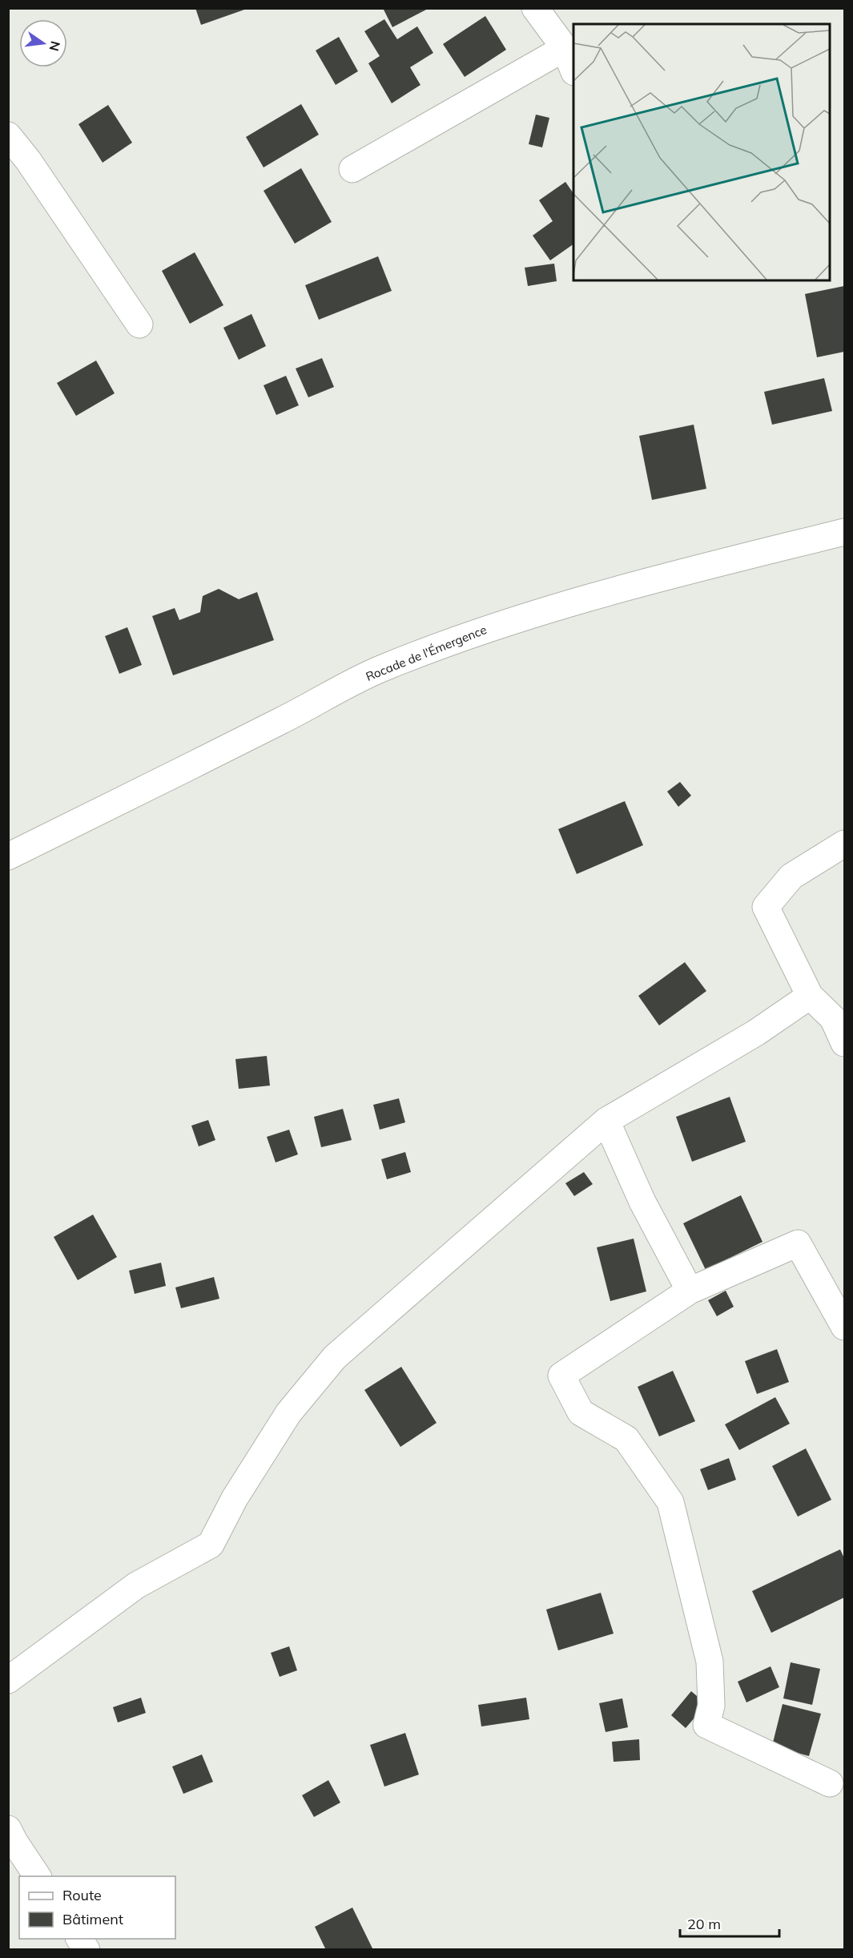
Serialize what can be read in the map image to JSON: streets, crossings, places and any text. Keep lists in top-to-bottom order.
{
  "streets": {
    "street": ["Rocade de l'Émergence"]
  },
  "legend": ["Route", "Bâtiment"],
  "scale_bar": "20 m",
  "north": "right"
}
